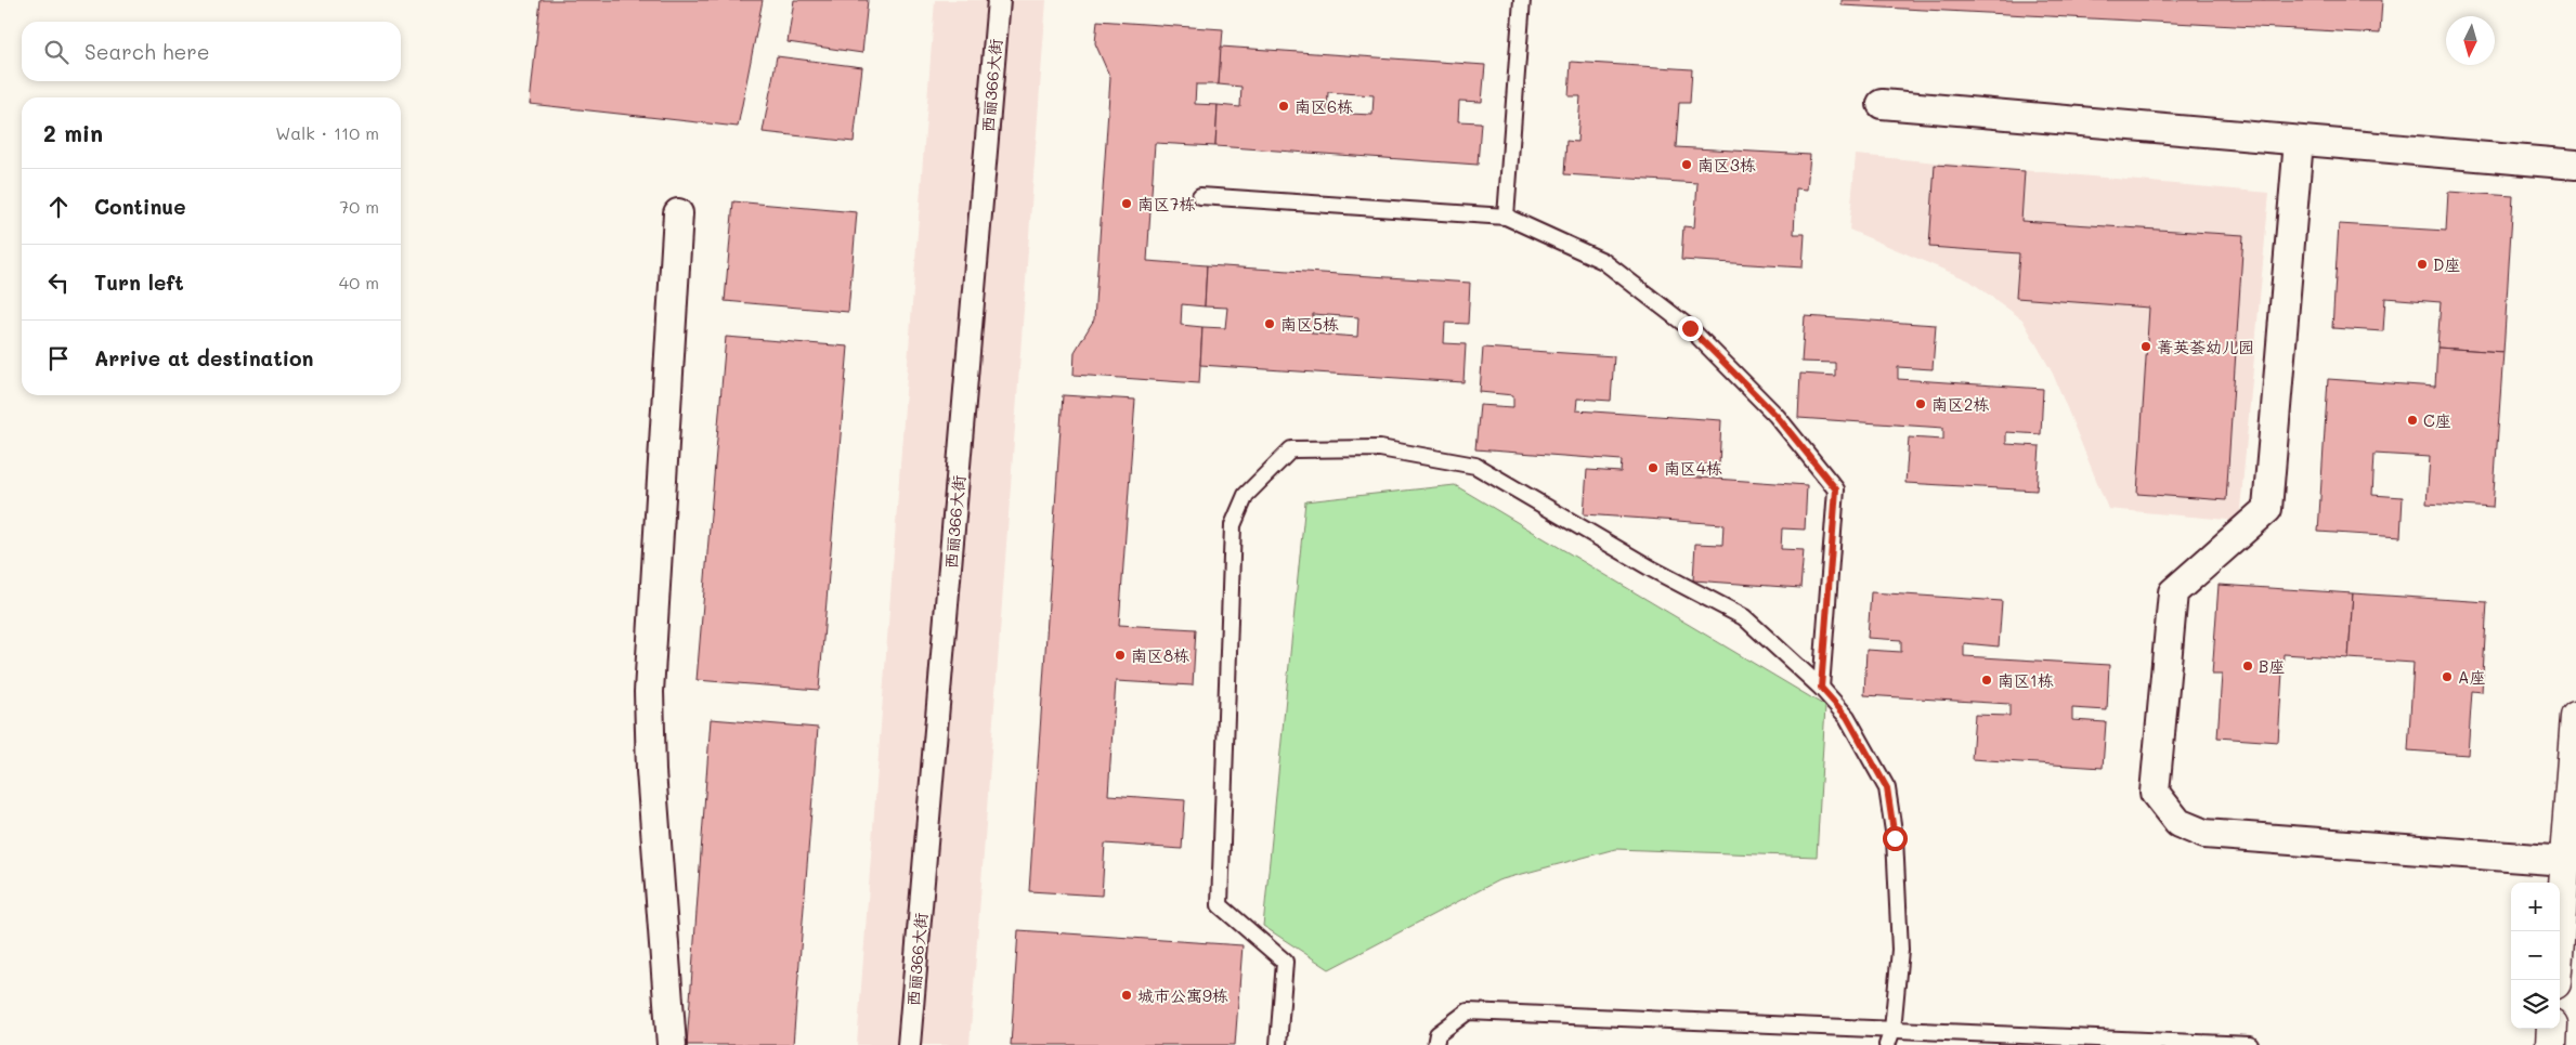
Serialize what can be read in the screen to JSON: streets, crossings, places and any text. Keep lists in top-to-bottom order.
{
  "streets": {
    "street": ["西丽366大街"]
  },
  "places": [
    "南区6栋",
    "南区3栋",
    "南区7栋",
    "D座",
    "南区5栋",
    "菁英荟幼儿园",
    "南区2栋",
    "C座",
    "南区4栋",
    "南区8栋",
    "B座",
    "A座",
    "南区1栋",
    "城市公寓9栋"
  ],
  "north": "bottom",
  "page": {
    "search": "Search here",
    "heading": ["2 min", "Walk · 110 m"],
    "list": [
      ["Continue", "70 m"],
      ["Turn left", "40 m"],
      "Arrive at destination"
    ],
    "map_buttons": ["+", "−"]
  }
}
